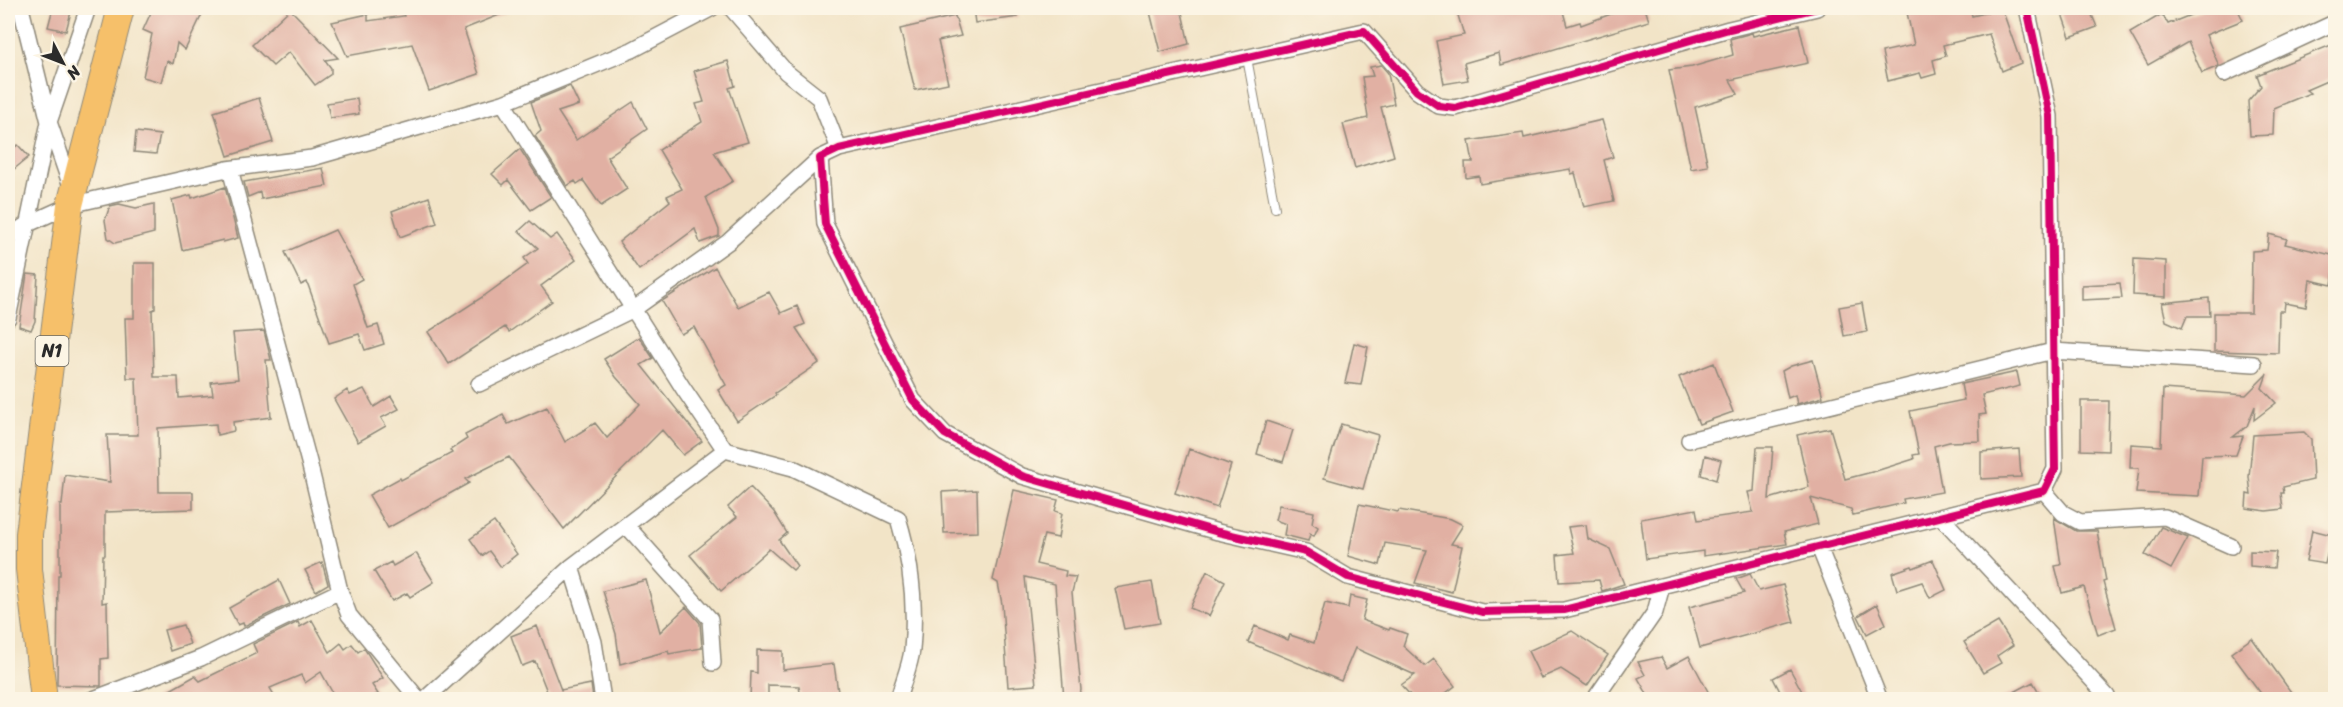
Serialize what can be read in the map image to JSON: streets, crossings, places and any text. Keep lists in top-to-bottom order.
{
  "streets": {
    "highway": ["N1"]
  },
  "north": "bottom right"
}
